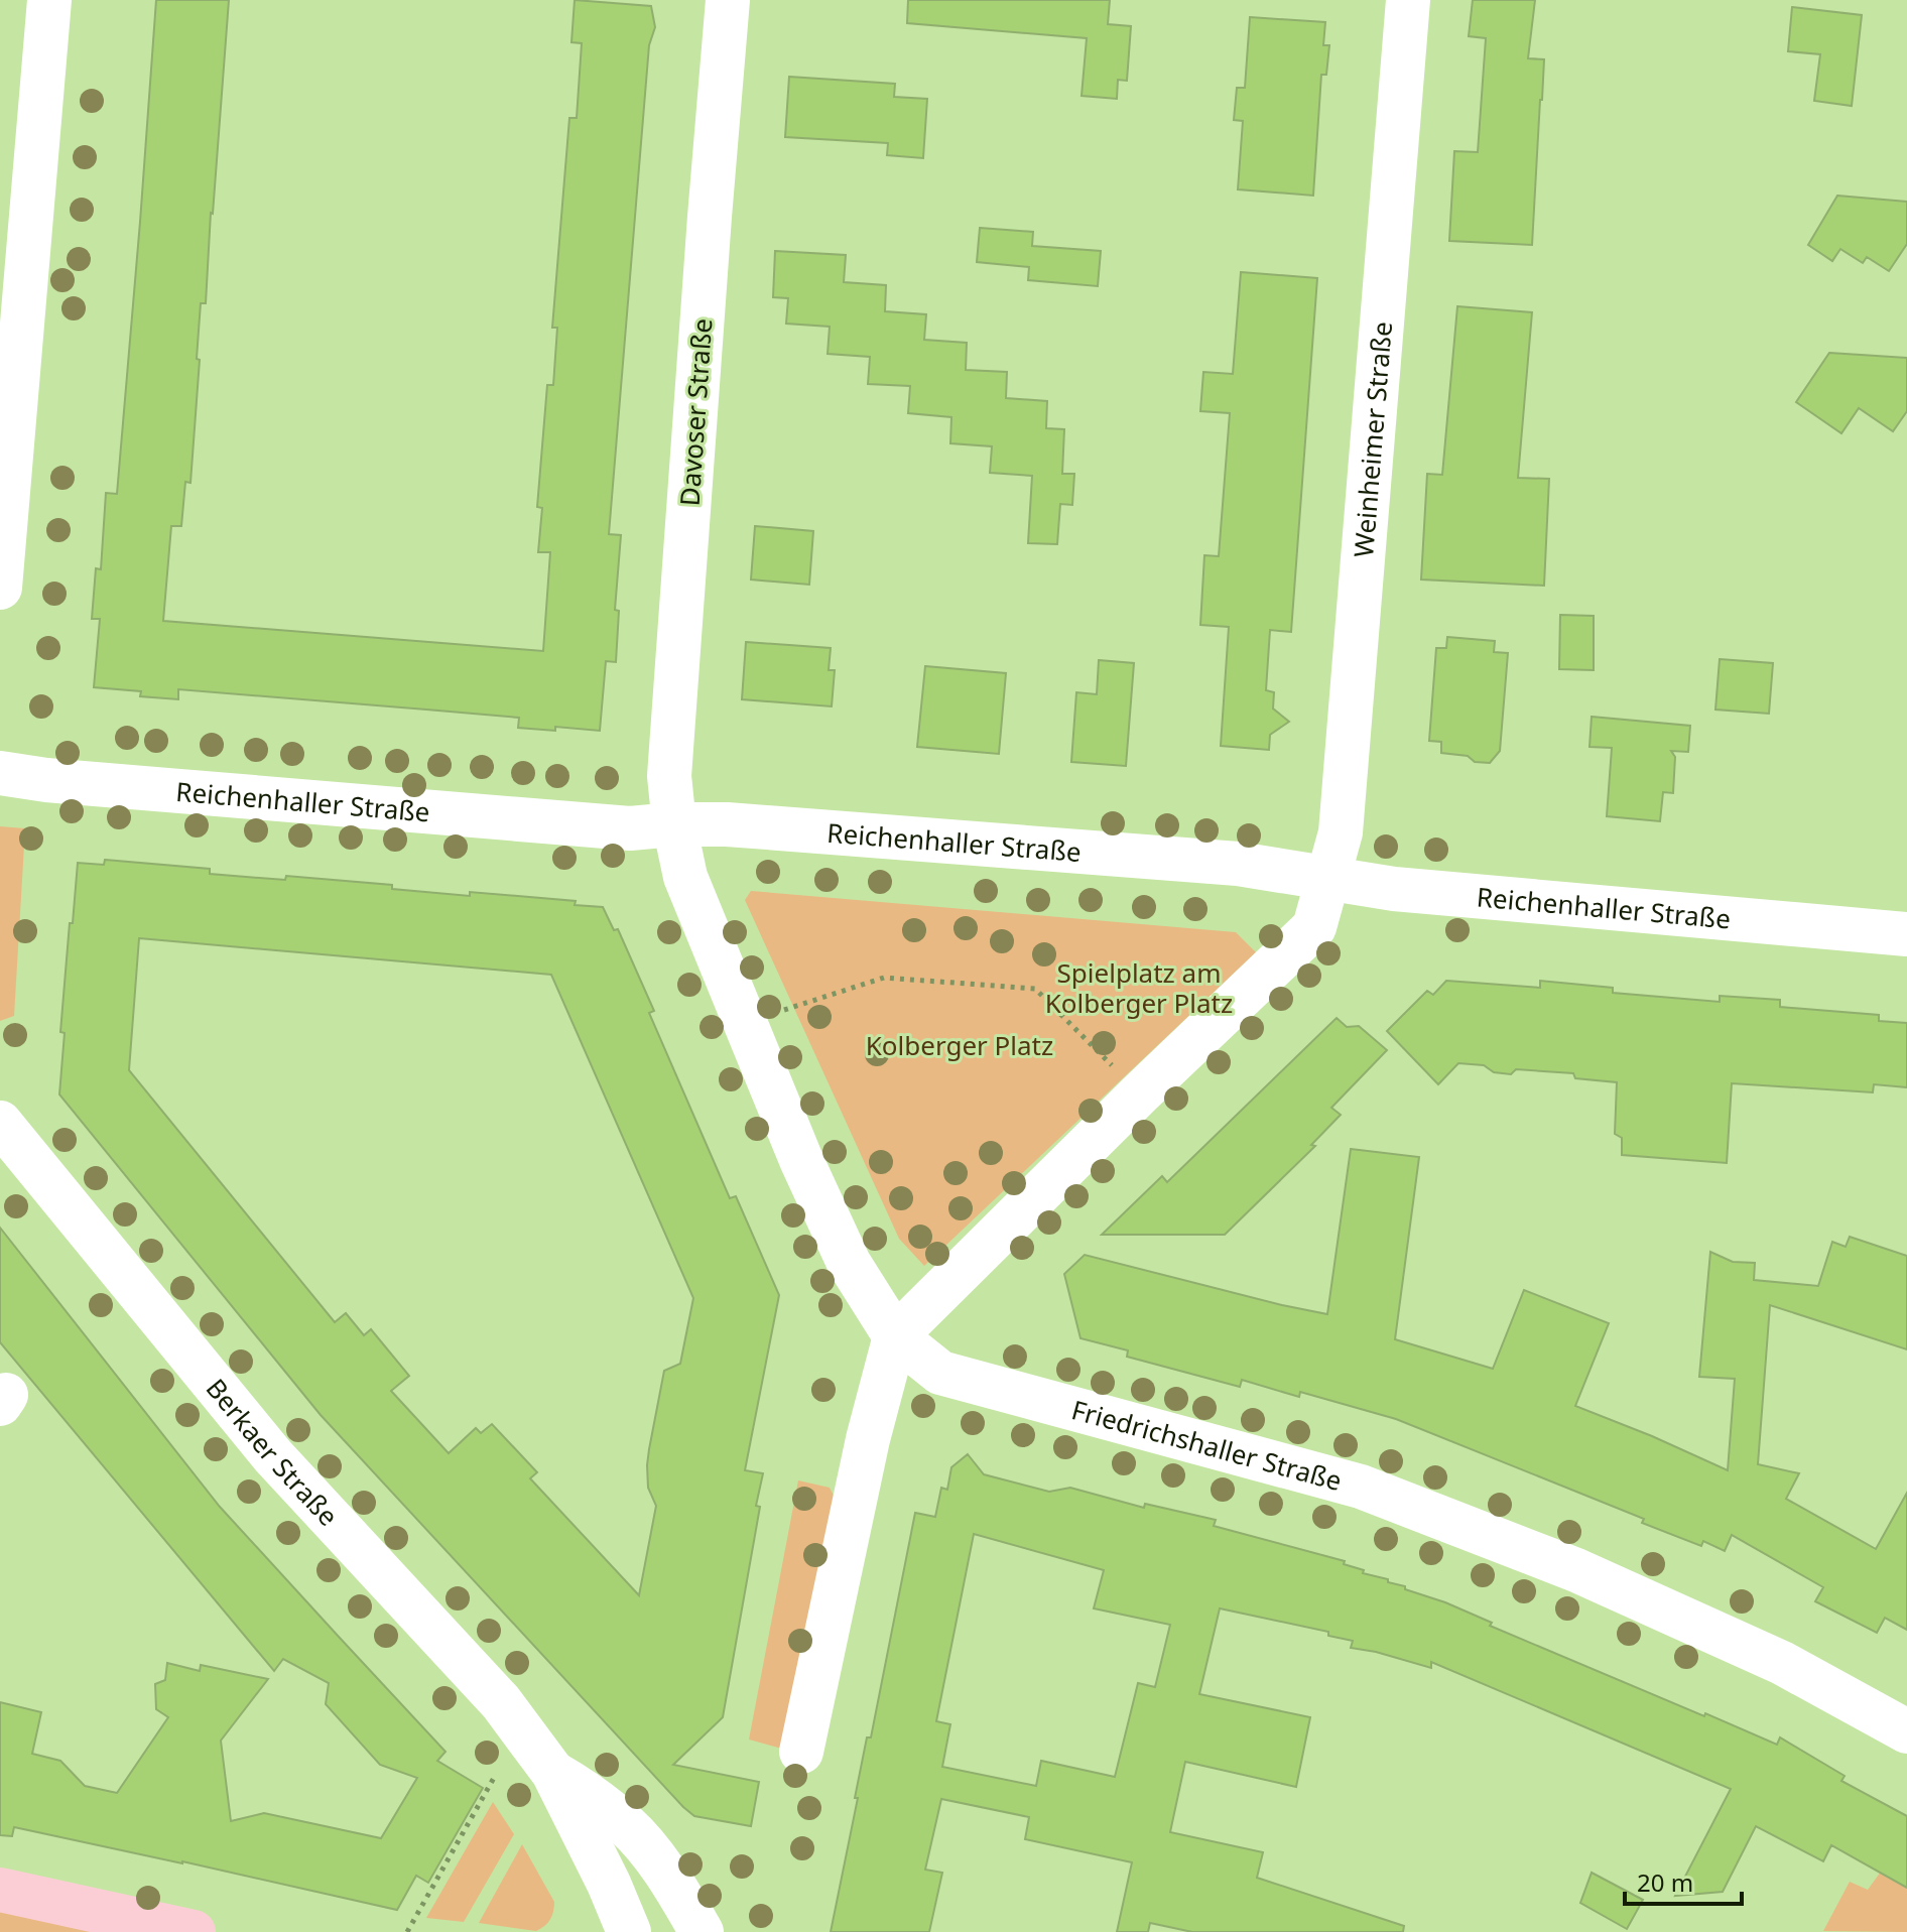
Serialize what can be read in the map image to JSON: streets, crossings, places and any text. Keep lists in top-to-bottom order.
{
  "streets": {
    "street": [
      "Davoser Straße",
      "Weinheimer Straße",
      "Reichenhaller Straße",
      "Friedrichshaller Straße",
      "Berkaer Straße"
    ]
  },
  "crossings": [
    ["Davoser Straße", "Reichenhaller Straße"],
    ["Weinheimer Straße", "Reichenhaller Straße"]
  ],
  "parks": ["Spielplatz am Kolberger Platz", "Kolberger Platz"],
  "scale_bar": "20 m"
}
